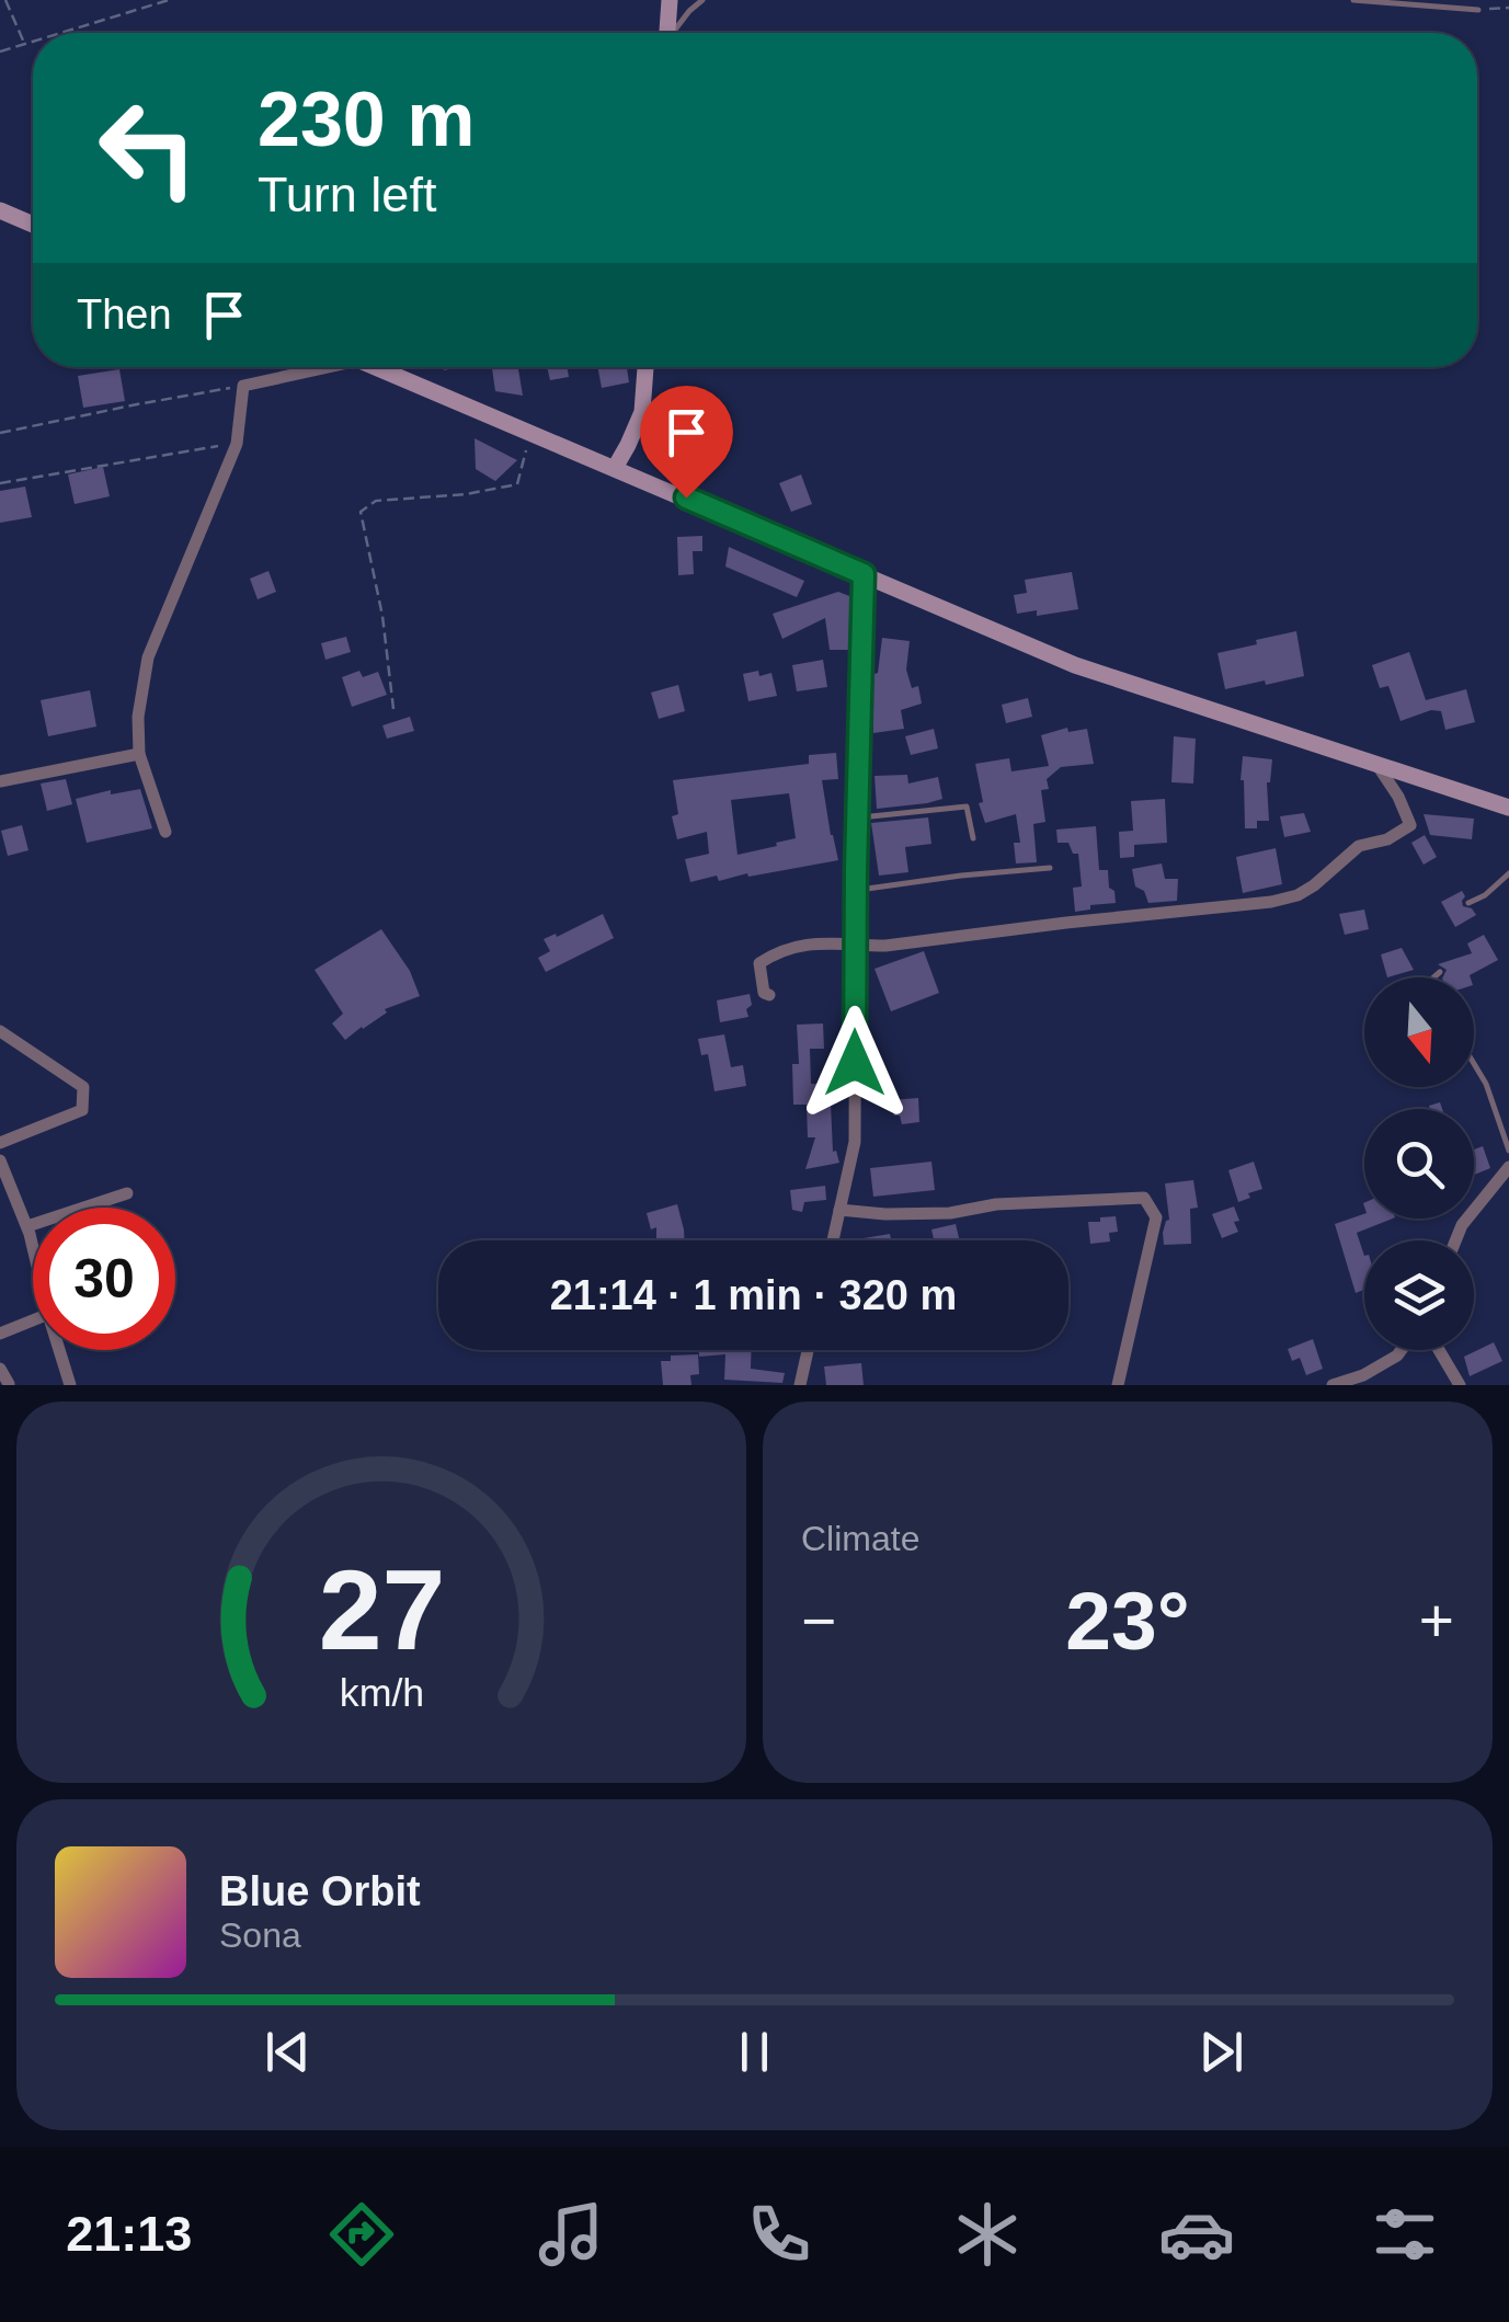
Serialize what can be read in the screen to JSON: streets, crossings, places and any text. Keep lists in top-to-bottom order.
{
  "north": "bottom",
  "page": {
    "turn": ["230 m", "Turn left"],
    "then": "Then",
    "limit": "30",
    "trip": "21:14 · 1 min · 320 m",
    "tile": "Climate",
    "heat": ["−", "23°", "+"],
    "song": ["Blue Orbit", "Sona"],
    "tabs": "21:13",
    "gauge": ["27", "km/h"]
  }
}
